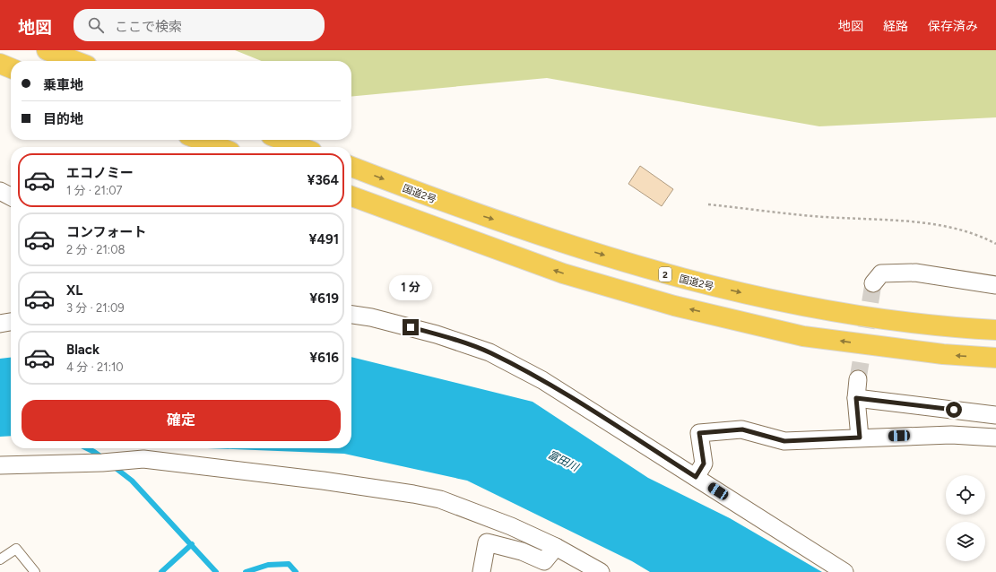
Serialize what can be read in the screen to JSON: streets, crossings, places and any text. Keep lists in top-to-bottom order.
{
  "streets": {
    "highway": ["国道2号", "2"]
  },
  "water": ["富田川"],
  "page": {
    "header": "地図",
    "search": "ここで検索",
    "nav": ["地図", "経路", "保存済み"],
    "banner": ["乗車地", "目的地"],
    "list": [
      {
        "name": "エコノミー",
        "note": "1 分 · 21:07",
        "value": "¥364"
      },
      {
        "name": "コンフォート",
        "note": "2 分 · 21:08",
        "value": "¥491"
      },
      {
        "name": "XL",
        "note": "3 分 · 21:09",
        "value": "¥619"
      },
      {
        "name": "Black",
        "note": "4 分 · 21:10",
        "value": "¥616"
      }
    ],
    "bubble": "1 分",
    "buttons": "確定"
  }
}
